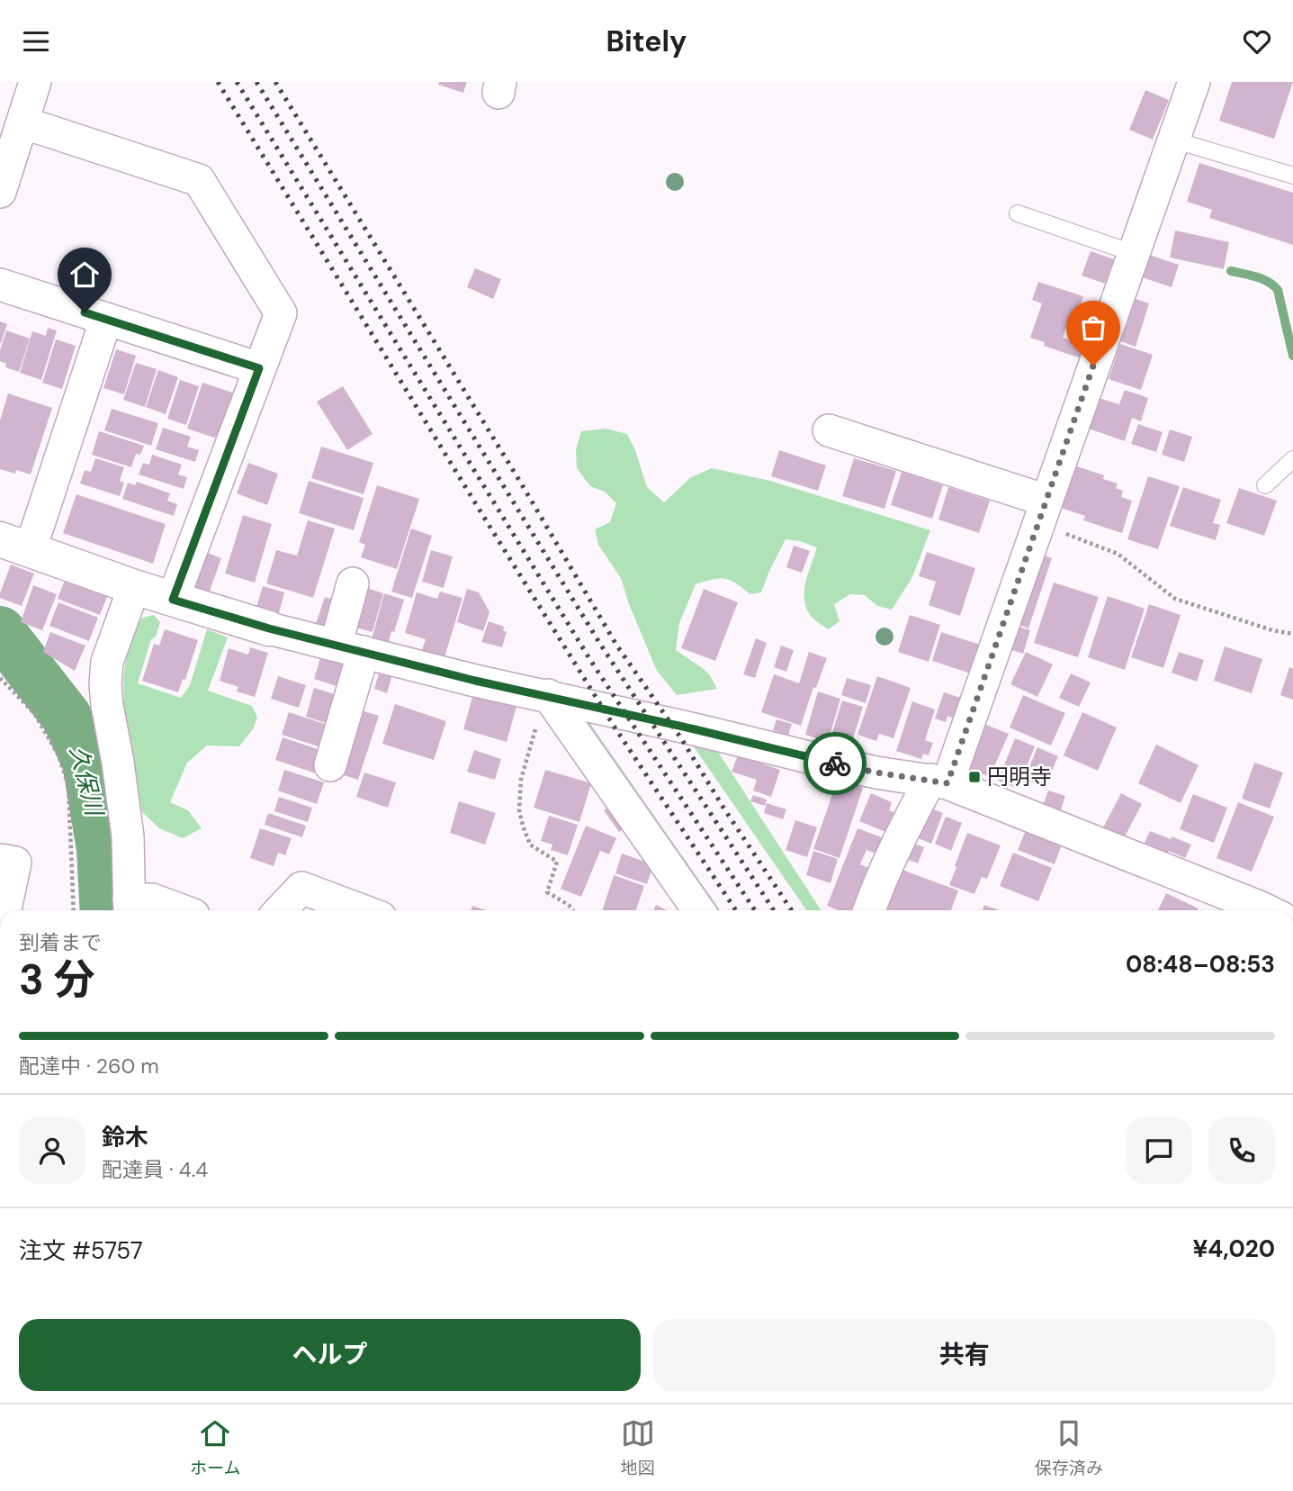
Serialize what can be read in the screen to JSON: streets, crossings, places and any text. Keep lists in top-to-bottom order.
{
  "water": ["久保川"],
  "places": {
    "transit": ["円明寺"]
  },
  "page": {
    "header": "Bitely",
    "heading": ["3 分", "到着まで", "08:48–08:53"],
    "panel": [
      "鈴木",
      "配達員 · 4.4",
      "注文 #5757",
      "¥4,020"
    ],
    "bar": "配達中 · 260 m",
    "buttons": ["ヘルプ", "共有"],
    "tabs": ["ホーム", "地図", "保存済み"]
  }
}
